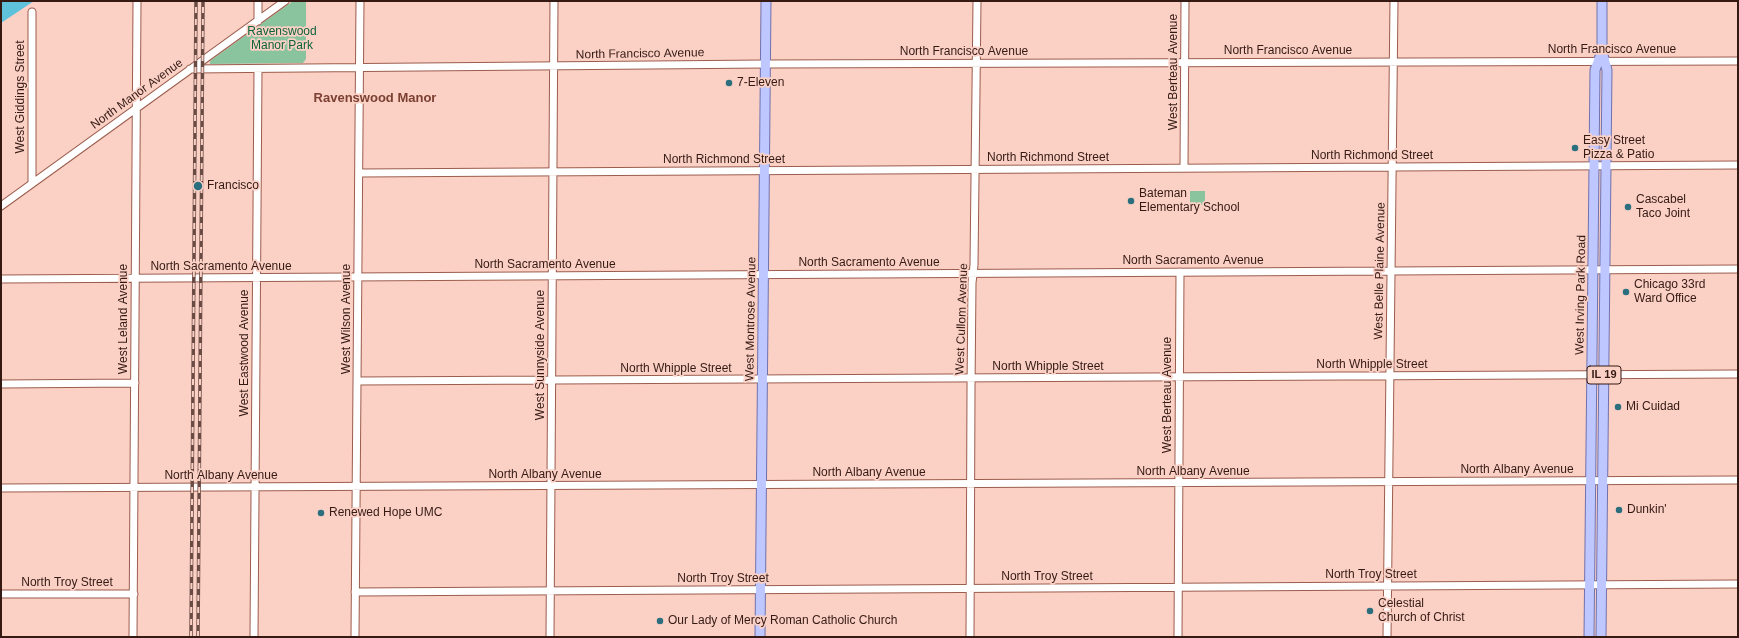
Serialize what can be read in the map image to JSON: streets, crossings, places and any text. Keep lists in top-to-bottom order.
{
  "streets": {
    "main road": ["West Irving Park Road", "West Montrose Avenue", "IL 19"],
    "street": [
      "North Francisco Avenue",
      "West Berteau Avenue",
      "North Manor Avenue",
      "West Giddings Street",
      "North Richmond Street",
      "North Sacramento Avenue",
      "West Belle Plaine Avenue",
      "West Leland Avenue",
      "West Wilson Avenue",
      "West Cullom Avenue",
      "West Eastwood Avenue",
      "West Sunnyside Avenue",
      "North Whipple Street",
      "North Albany Avenue",
      "North Troy Street"
    ]
  },
  "crossings": [
    ["North Francisco Avenue", "West Berteau Avenue"],
    ["North Francisco Avenue", "North Manor Avenue"],
    ["North Francisco Avenue", "West Belle Plaine Avenue"],
    ["North Francisco Avenue", "West Irving Park Road"],
    ["North Francisco Avenue", "West Wilson Avenue"],
    ["North Francisco Avenue", "West Montrose Avenue"],
    ["North Francisco Avenue", "West Cullom Avenue"],
    ["North Francisco Avenue", "West Eastwood Avenue"],
    ["North Francisco Avenue", "West Sunnyside Avenue"],
    ["West Berteau Avenue", "North Richmond Street"],
    ["West Berteau Avenue", "North Sacramento Avenue"],
    ["West Berteau Avenue", "North Whipple Street"],
    ["West Berteau Avenue", "North Albany Avenue"],
    ["West Berteau Avenue", "North Troy Street"],
    ["North Manor Avenue", "West Giddings Street"],
    ["North Manor Avenue", "West Leland Avenue"],
    ["North Richmond Street", "West Belle Plaine Avenue"],
    ["North Richmond Street", "West Irving Park Road"],
    ["North Richmond Street", "West Wilson Avenue"],
    ["North Richmond Street", "West Montrose Avenue"],
    ["North Richmond Street", "West Cullom Avenue"],
    ["North Richmond Street", "West Sunnyside Avenue"],
    ["North Sacramento Avenue", "West Belle Plaine Avenue"],
    ["North Sacramento Avenue", "West Irving Park Road"],
    ["North Sacramento Avenue", "West Leland Avenue"],
    ["North Sacramento Avenue", "West Wilson Avenue"],
    ["North Sacramento Avenue", "West Montrose Avenue"],
    ["North Sacramento Avenue", "West Cullom Avenue"],
    ["North Sacramento Avenue", "West Eastwood Avenue"],
    ["North Sacramento Avenue", "West Sunnyside Avenue"],
    ["West Belle Plaine Avenue", "North Whipple Street"],
    ["West Belle Plaine Avenue", "North Albany Avenue"],
    ["West Belle Plaine Avenue", "North Troy Street"],
    ["West Irving Park Road", "North Whipple Street"],
    ["West Irving Park Road", "North Albany Avenue"],
    ["West Irving Park Road", "North Troy Street"],
    ["West Leland Avenue", "North Albany Avenue"],
    ["West Leland Avenue", "North Troy Street"],
    ["West Wilson Avenue", "North Whipple Street"],
    ["West Wilson Avenue", "North Albany Avenue"],
    ["West Wilson Avenue", "North Troy Street"],
    ["West Montrose Avenue", "North Whipple Street"],
    ["West Montrose Avenue", "North Albany Avenue"],
    ["West Montrose Avenue", "North Troy Street"],
    ["West Cullom Avenue", "North Whipple Street"],
    ["West Cullom Avenue", "North Albany Avenue"],
    ["West Cullom Avenue", "North Troy Street"],
    ["West Eastwood Avenue", "North Albany Avenue"],
    ["West Sunnyside Avenue", "North Whipple Street"],
    ["West Sunnyside Avenue", "North Albany Avenue"],
    ["West Sunnyside Avenue", "North Troy Street"]
  ],
  "districts": ["Ravenswood Manor"],
  "parks": ["Ravenswood Manor Park"],
  "places": [
    "7-Eleven",
    "Easy Street Pizza & Patio",
    "Francisco",
    "Bateman Elementary School",
    "Cascabel Taco Joint",
    "Chicago 33rd Ward Office",
    "Mi Cuidad",
    "Dunkin'",
    "Renewed Hope UMC",
    "Celestial Church of Christ",
    "Our Lady of Mercy Roman Catholic Church"
  ]
}
